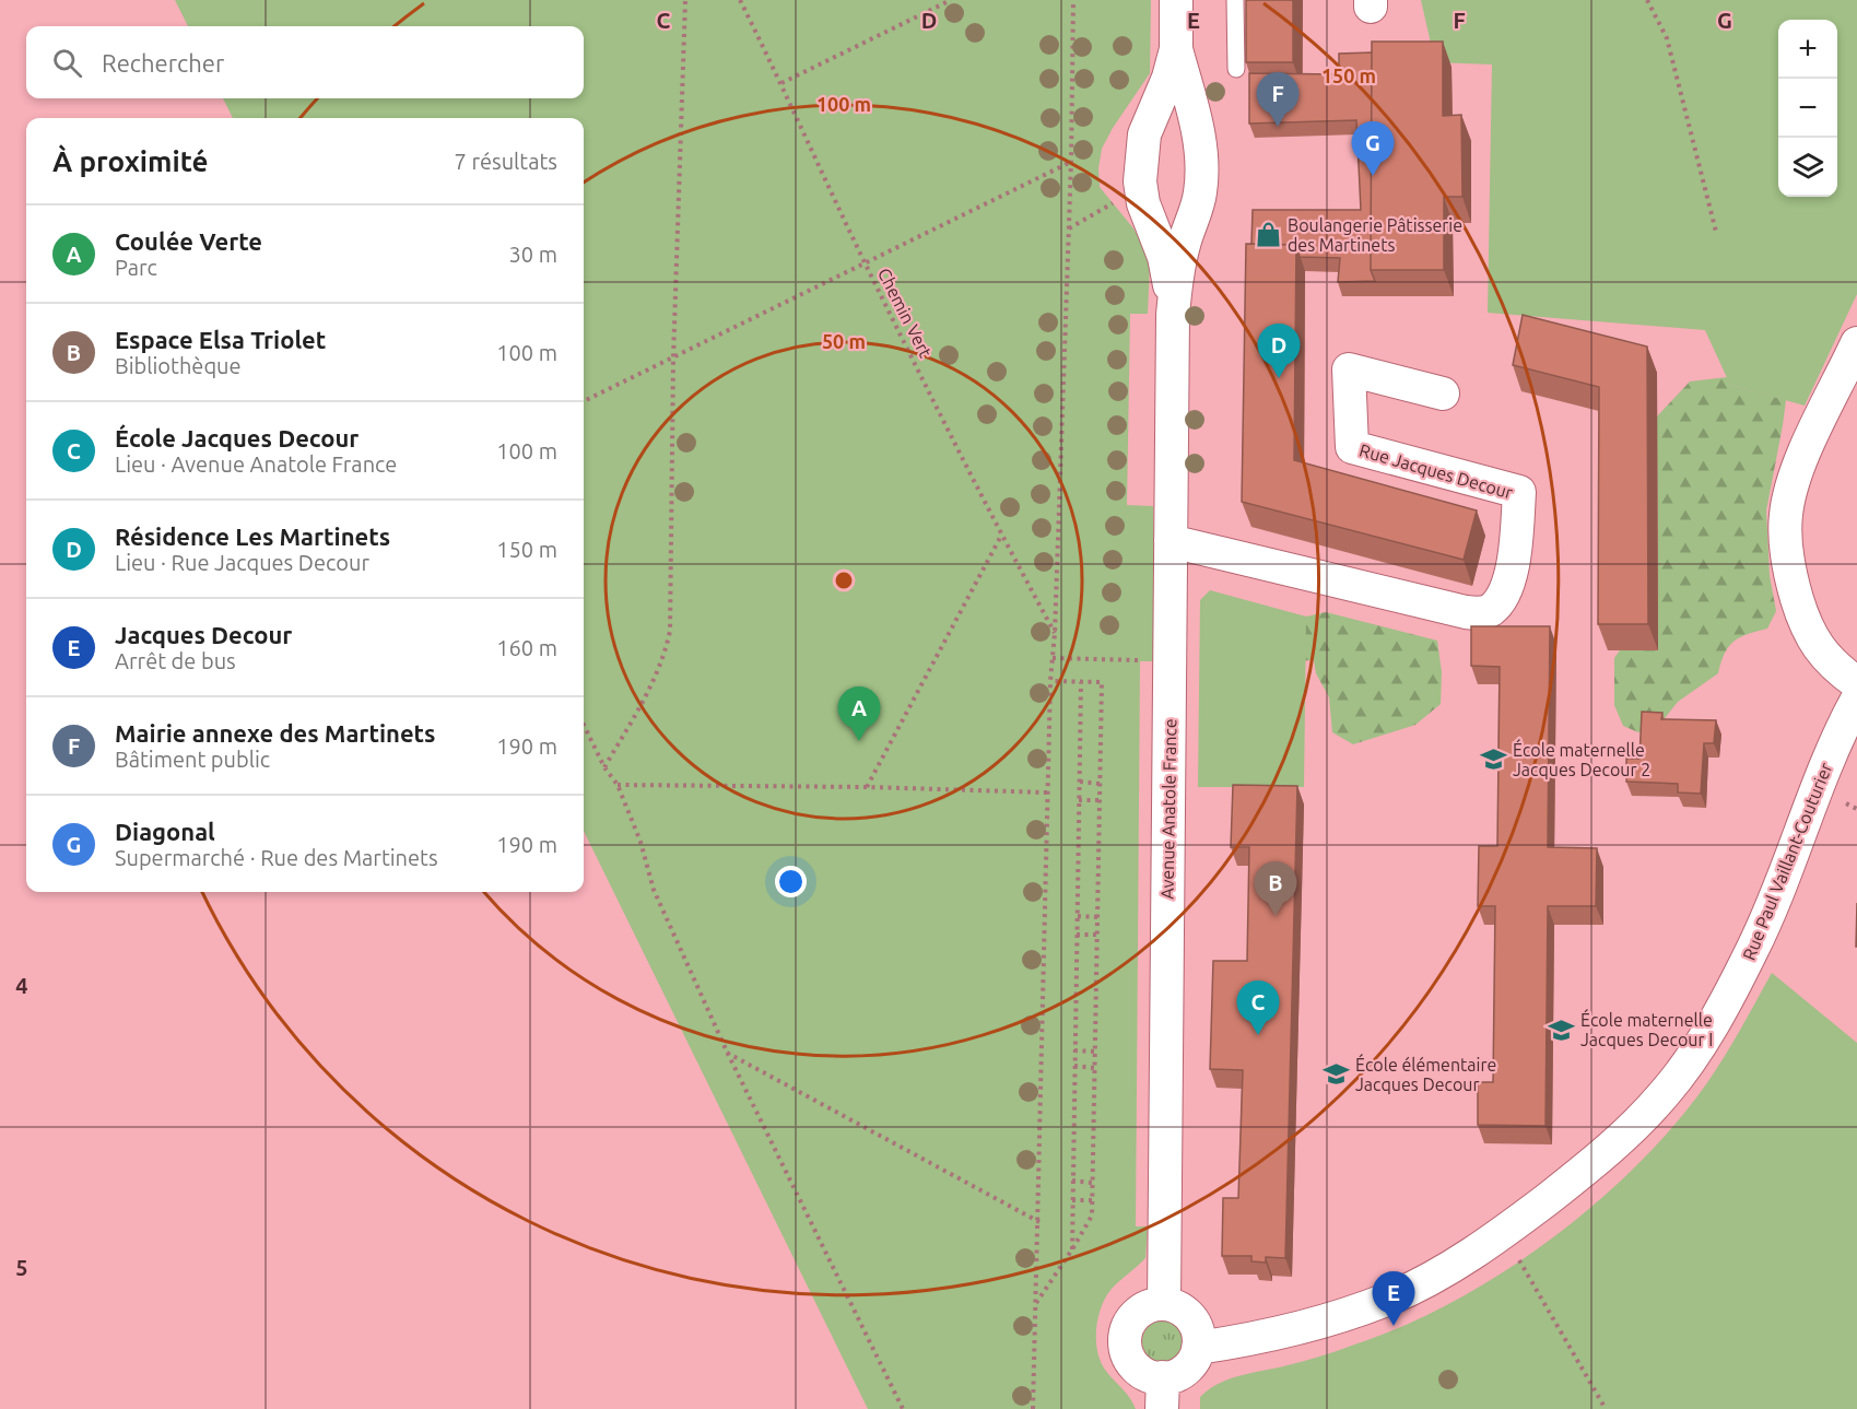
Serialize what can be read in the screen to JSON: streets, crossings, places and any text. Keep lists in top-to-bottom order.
{
  "streets": {
    "street": ["Rue Jacques Decour", "Avenue Anatole France", "Rue Paul Vaillant-Couturier"],
    "path": ["Chemin Vert"]
  },
  "crossings": [
    ["Rue Jacques Decour", "Avenue Anatole France"],
    ["Avenue Anatole France", "Rue Paul Vaillant-Couturier"]
  ],
  "places": {
    "shop": ["Boulangerie Pâtisserie des Martinets"],
    "school or university": ["École maternelle Jacques Decour 2", "École maternelle Jacques Decour I", "École élémentaire Jacques Decour"]
  },
  "page": {
    "map_buttons": ["+", "−"],
    "search": "Rechercher",
    "pins": [
      "F",
      "G",
      "D",
      "A",
      "B",
      "C",
      "E"
    ],
    "heading": ["À proximité", "7 résultats"],
    "list": [
      {
        "mark": "A",
        "name": "Coulée Verte",
        "note": "Parc",
        "value": "30 m"
      },
      {
        "mark": "B",
        "name": "Espace Elsa Triolet",
        "note": "Bibliothèque",
        "value": "100 m"
      },
      {
        "mark": "C",
        "name": "École Jacques Decour",
        "note": "Lieu · Avenue Anatole France",
        "value": "100 m"
      },
      {
        "mark": "D",
        "name": "Résidence Les Martinets",
        "note": "Lieu · Rue Jacques Decour",
        "value": "150 m"
      },
      {
        "mark": "E",
        "name": "Jacques Decour",
        "note": "Arrêt de bus",
        "value": "160 m"
      },
      {
        "mark": "F",
        "name": "Mairie annexe des Martinets",
        "note": "Bâtiment public",
        "value": "190 m"
      },
      {
        "mark": "G",
        "name": "Diagonal",
        "note": "Supermarché · Rue des Martinets",
        "value": "190 m"
      }
    ]
  },
  "grid": {
    "columns": [
      "C",
      "D",
      "E",
      "F",
      "G"
    ],
    "rows": ["4", "5"]
  },
  "rings": ["150 m", "100 m", "50 m"]
}
